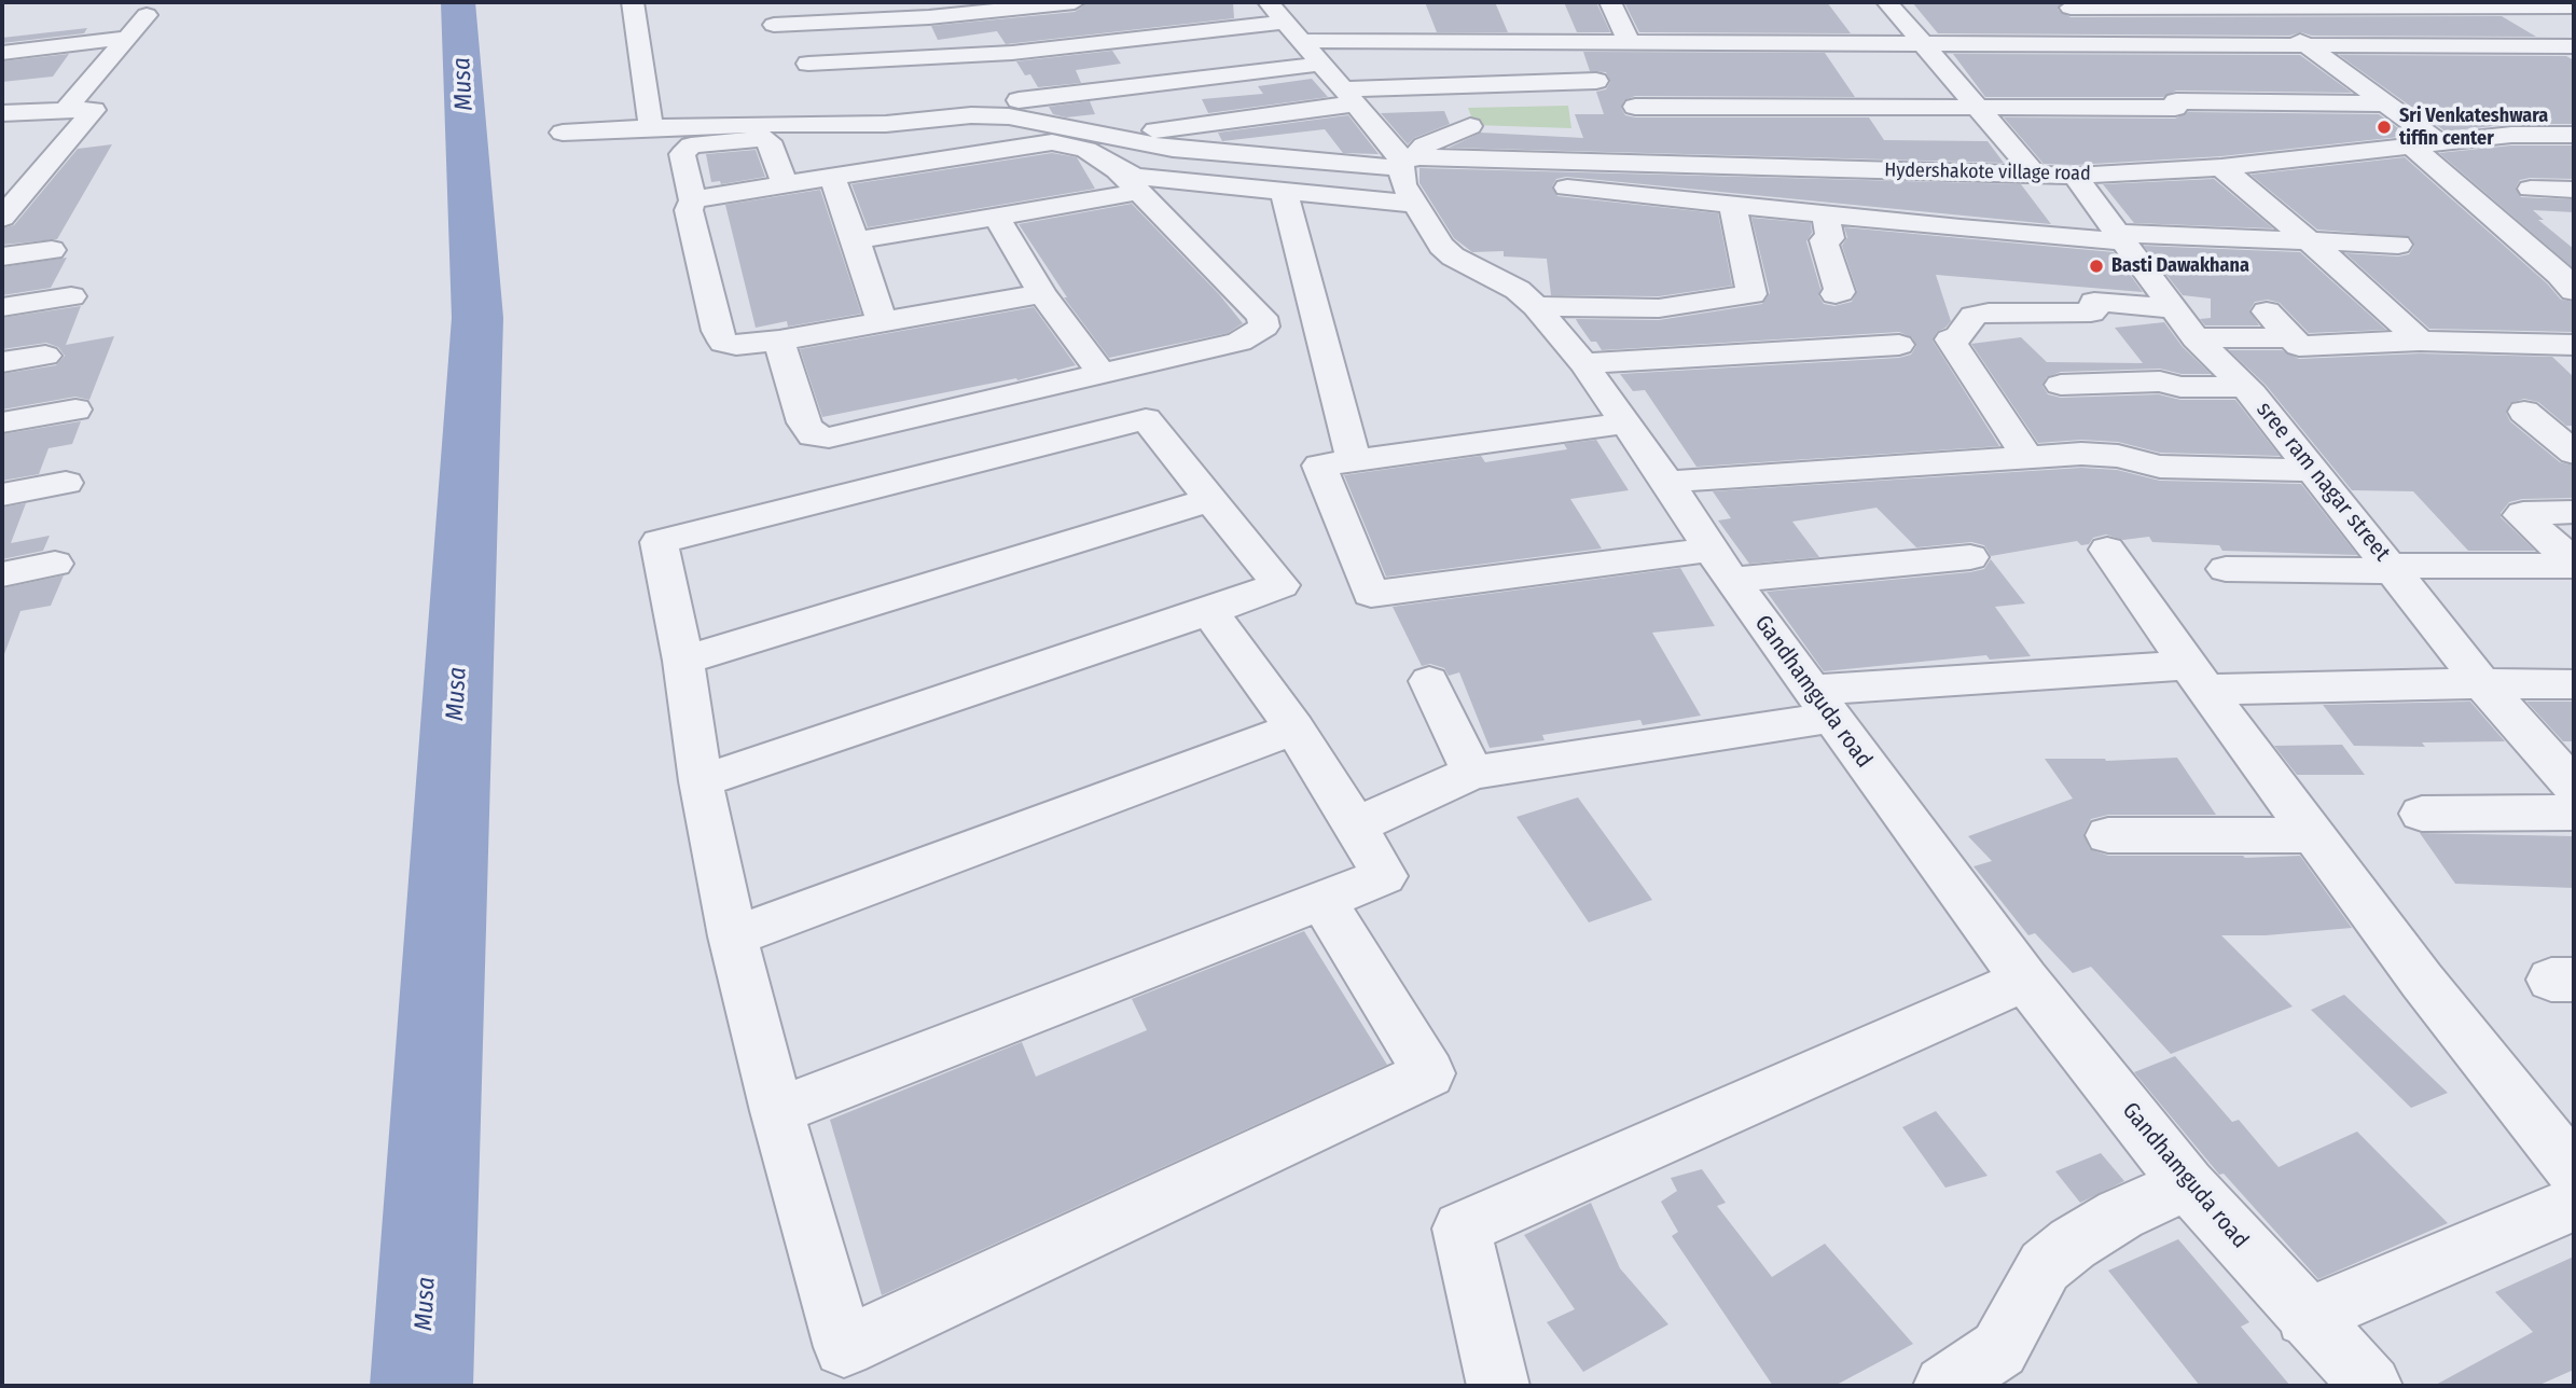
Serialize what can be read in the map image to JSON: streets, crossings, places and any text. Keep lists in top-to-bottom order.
{
  "streets": {
    "street": ["Hydershakote village road", "sree ram nagar street", "Gandhamguda road"]
  },
  "crossings": [
    ["Hydershakote village road", "sree ram nagar street"],
    ["Hydershakote village road", "Gandhamguda road"]
  ],
  "water": ["Musa"],
  "places": ["Sri Venkateshwara tiffin center", "Basti Dawakhana"]
}
